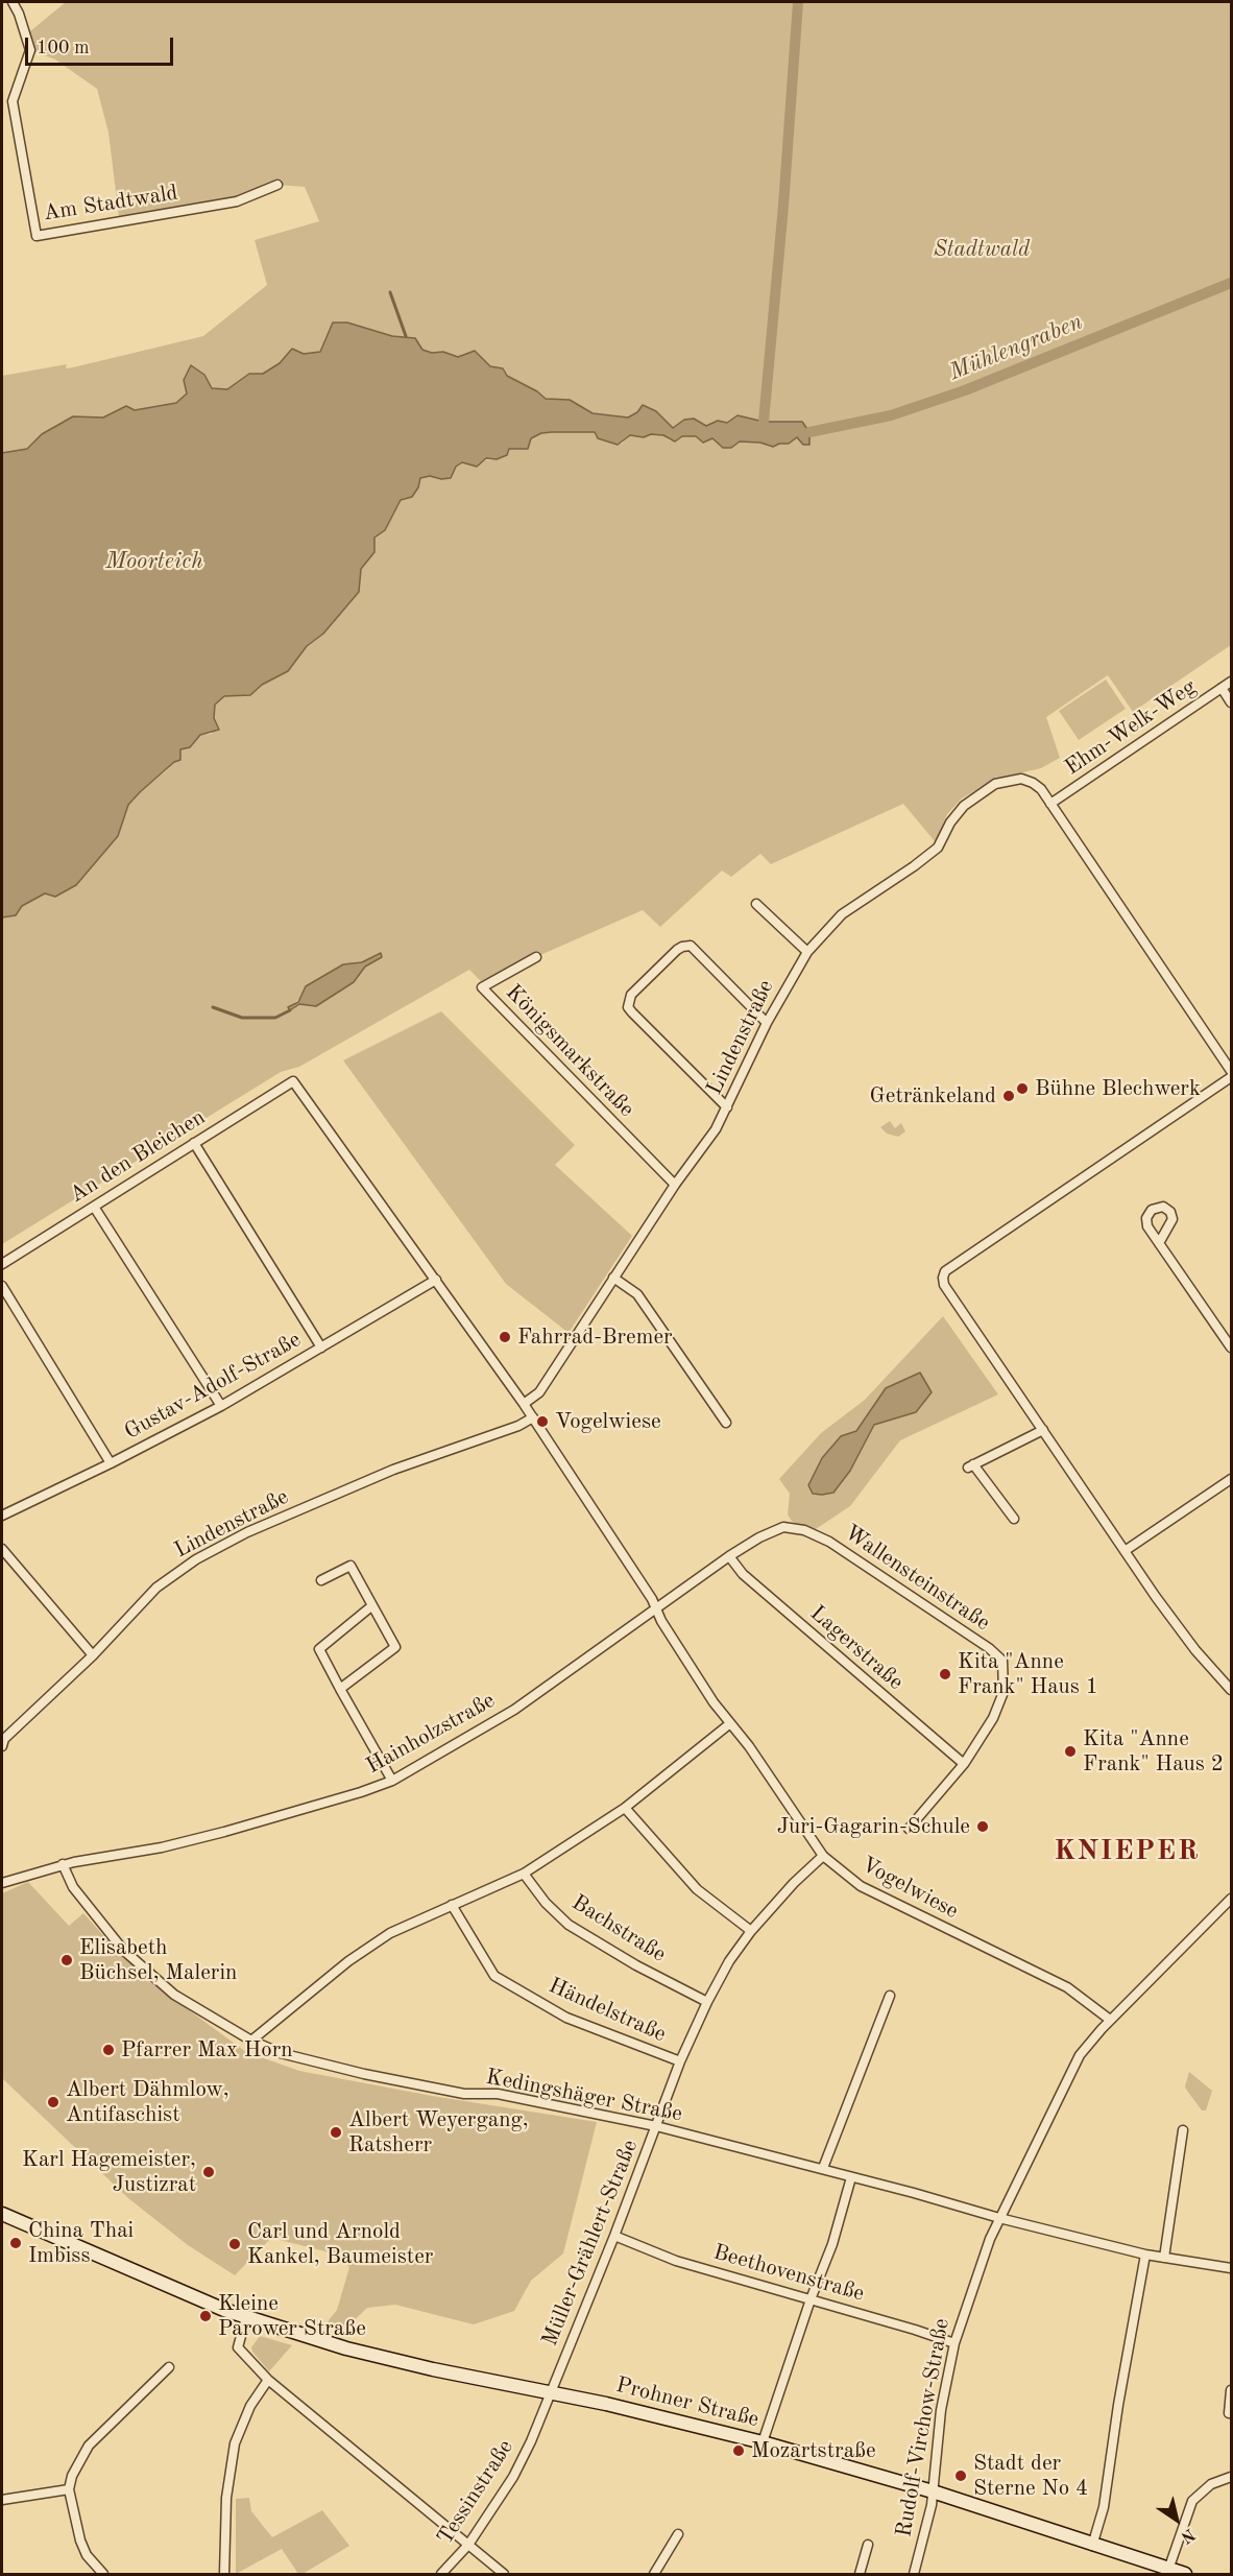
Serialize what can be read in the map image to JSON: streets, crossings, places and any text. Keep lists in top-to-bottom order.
{
  "streets": {
    "main road": ["Prohner Straße"],
    "street": [
      "Am Stadtwald",
      "Ehm-Welk-Weg",
      "Lindenstraße",
      "Königsmarkstraße",
      "An den Bleichen",
      "Gustav-Adolf-Straße",
      "Wallensteinstraße",
      "Lagerstraße",
      "Hainholzstraße",
      "Vogelwiese",
      "Bachstraße",
      "Händelstraße",
      "Kedingshäger Straße",
      "Müller-Grählert-Straße",
      "Beethovenstraße",
      "Rudolf-Virchow-Straße",
      "Tessinstraße"
    ]
  },
  "crossings": [
    ["Ehm-Welk-Weg", "Lindenstraße"],
    ["Lindenstraße", "Königsmarkstraße"],
    ["Lindenstraße", "Vogelwiese"],
    ["An den Bleichen", "Vogelwiese"],
    ["Gustav-Adolf-Straße", "Vogelwiese"],
    ["Wallensteinstraße", "Lagerstraße"],
    ["Wallensteinstraße", "Hainholzstraße"],
    ["Lagerstraße", "Hainholzstraße"],
    ["Hainholzstraße", "Vogelwiese"],
    ["Hainholzstraße", "Kedingshäger Straße"],
    ["Vogelwiese", "Müller-Grählert-Straße"],
    ["Bachstraße", "Müller-Grählert-Straße"],
    ["Händelstraße", "Müller-Grählert-Straße"],
    ["Kedingshäger Straße", "Müller-Grählert-Straße"],
    ["Kedingshäger Straße", "Rudolf-Virchow-Straße"],
    ["Müller-Grählert-Straße", "Beethovenstraße"],
    ["Müller-Grählert-Straße", "Prohner Straße"],
    ["Müller-Grählert-Straße", "Tessinstraße"],
    ["Beethovenstraße", "Rudolf-Virchow-Straße"],
    ["Prohner Straße", "Rudolf-Virchow-Straße"],
    ["Prohner Straße", "Tessinstraße"]
  ],
  "districts": ["KNIEPER"],
  "water": ["Mühlengraben", "Moorteich"],
  "parks": ["Stadtwald"],
  "places": [
    "Bühne Blechwerk",
    "Getränkeland",
    "Fahrrad-Bremer",
    "Vogelwiese",
    "Kita \"Anne Frank\" Haus 1",
    "Kita \"Anne Frank\" Haus 2",
    "Juri-Gagarin-Schule",
    "Elisabeth Büchsel, Malerin",
    "Pfarrer Max Horn",
    "Albert Dähmlow, Antifaschist",
    "Albert Weyergang, Ratsherr",
    "Karl Hagemeister, Justizrat",
    "China Thai Imbiss",
    "Carl und Arnold Kankel, Baumeister",
    "Kleine Parower Straße",
    "Mozartstraße",
    "Stadt der Sterne No 4"
  ],
  "scale_bar": "100 m",
  "north": "bottom right"
}
